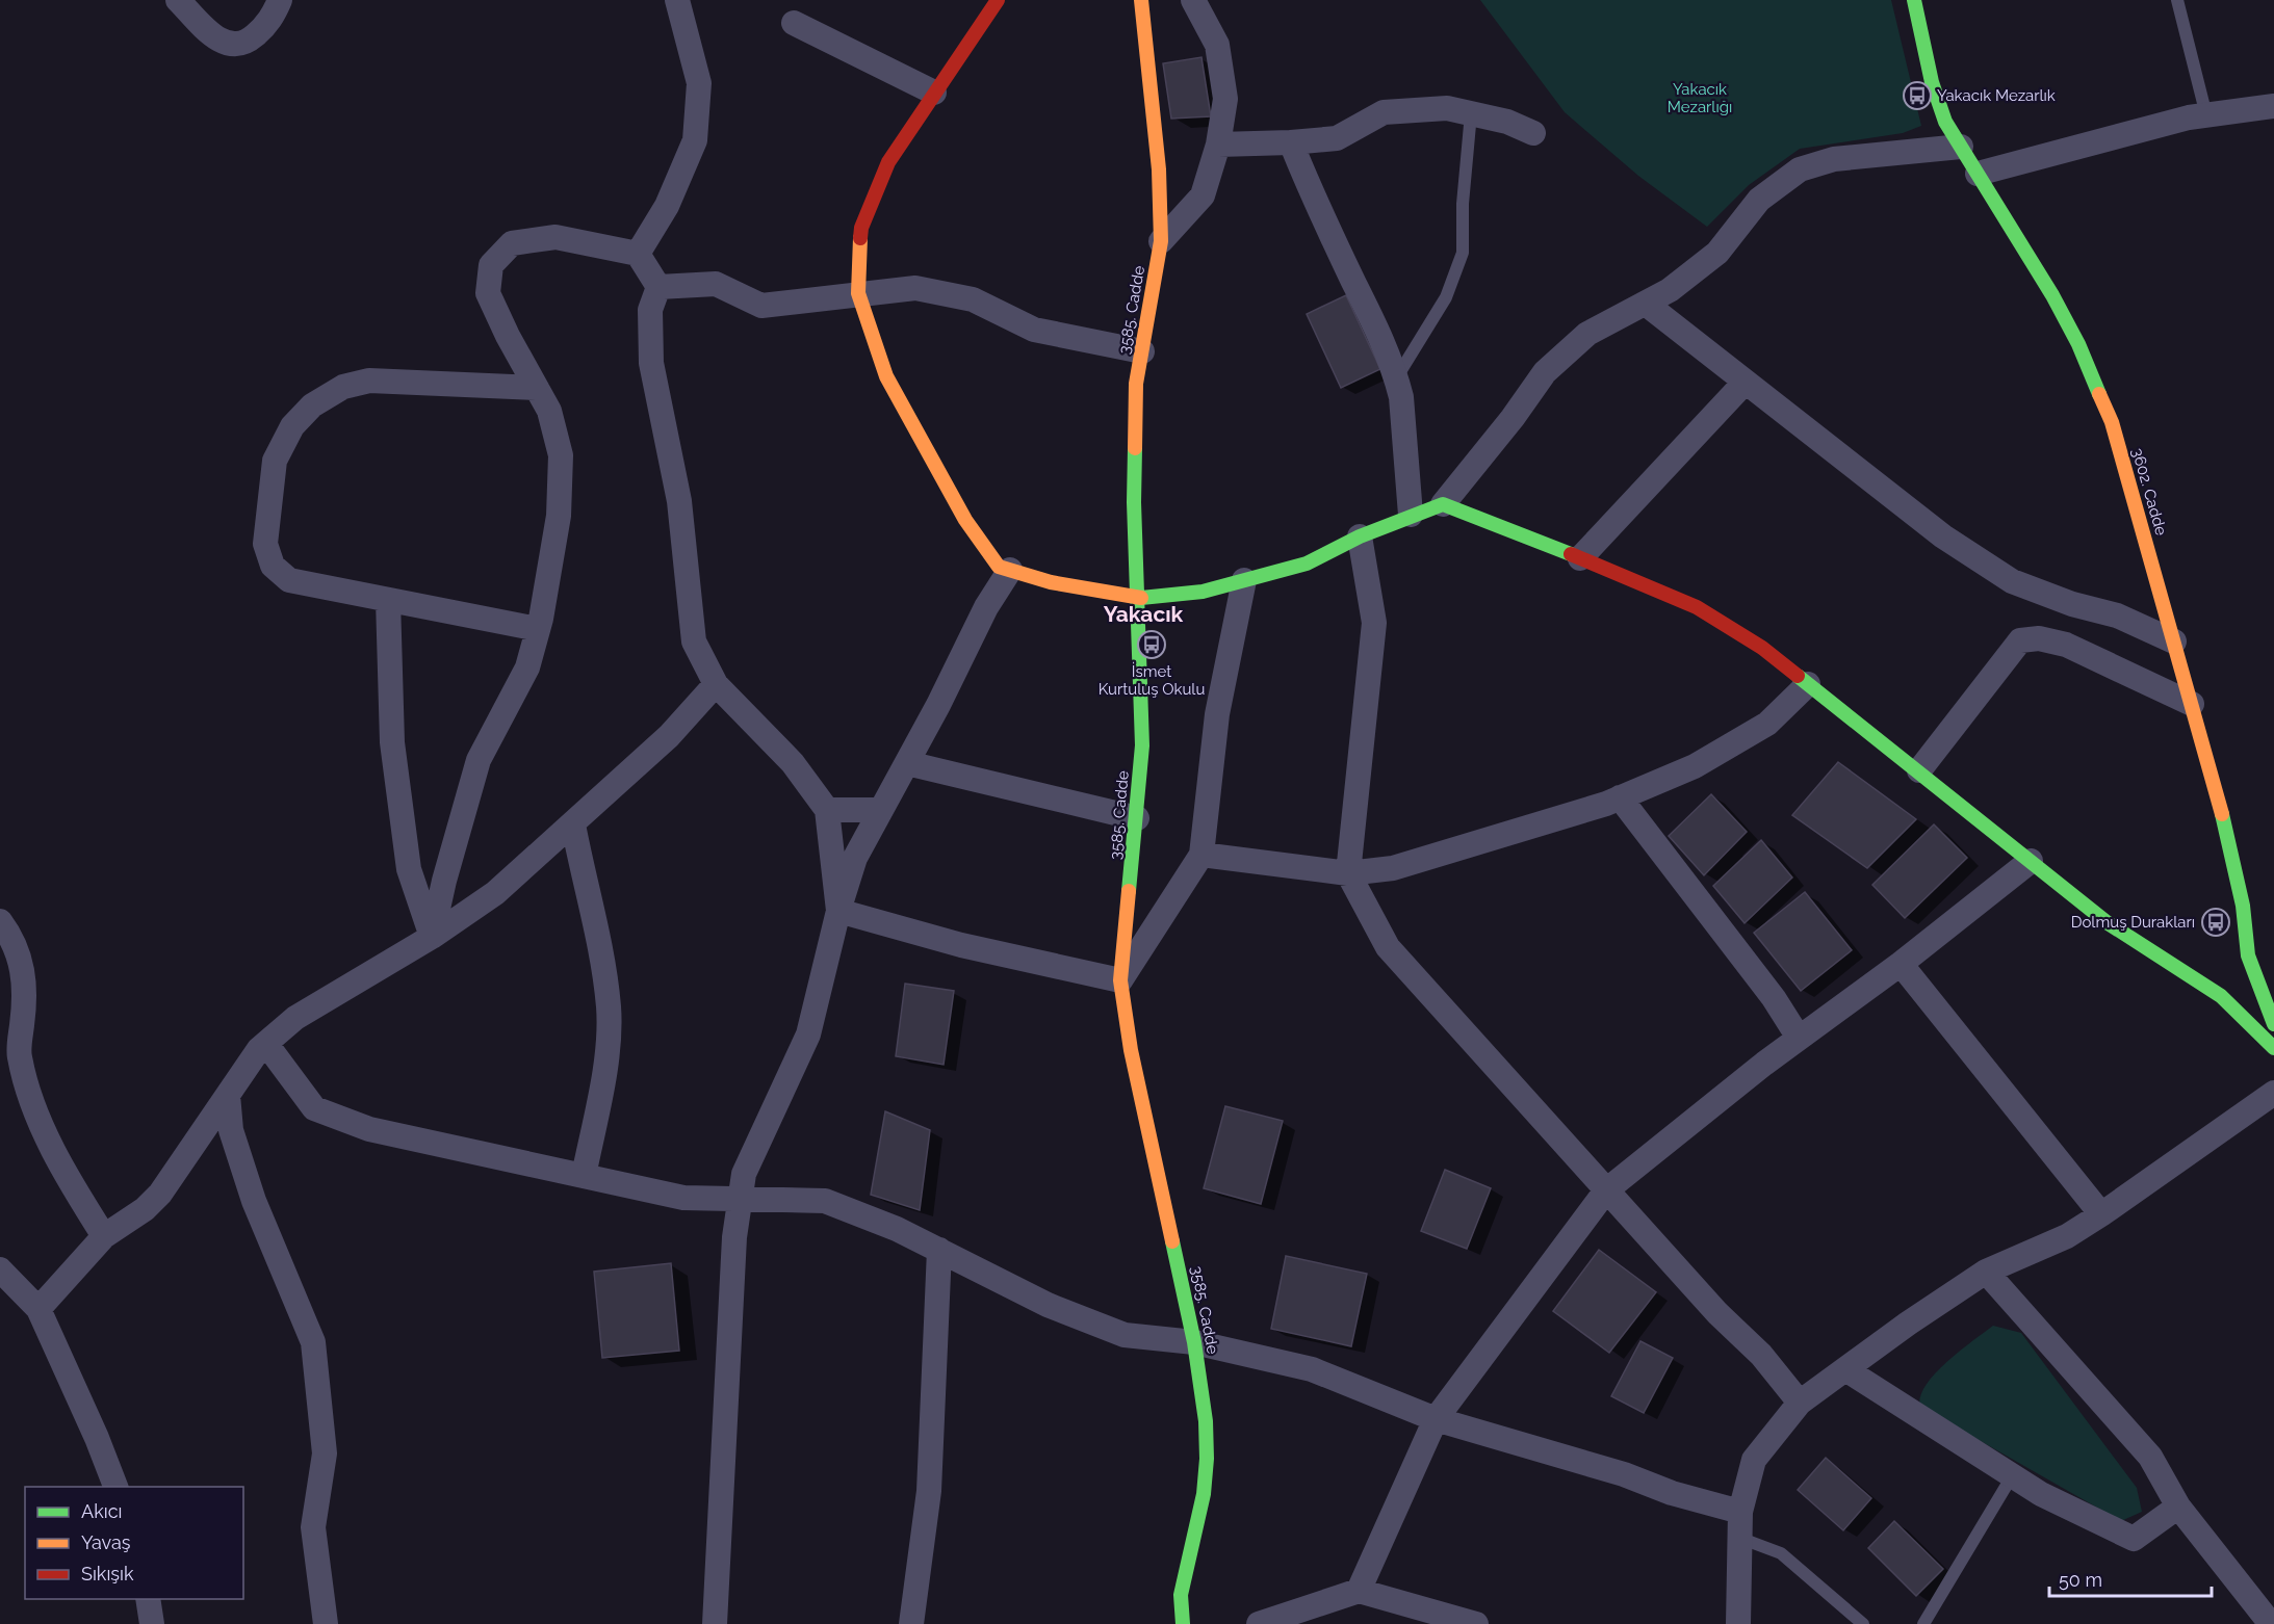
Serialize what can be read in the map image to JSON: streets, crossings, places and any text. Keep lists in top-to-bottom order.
{
  "streets": {
    "street": ["3585. Cadde", "3602. Cadde"]
  },
  "districts": ["Yakacık"],
  "parks": ["Yakacık Mezarlığı"],
  "places": {
    "bus stop": ["Yakacık Mezarlık", "İsmet Kurtuluş Okulu", "Dolmuş Durakları"]
  },
  "legend": ["Akıcı", "Yavaş", "Sıkışık"],
  "scale_bar": "50 m"
}
